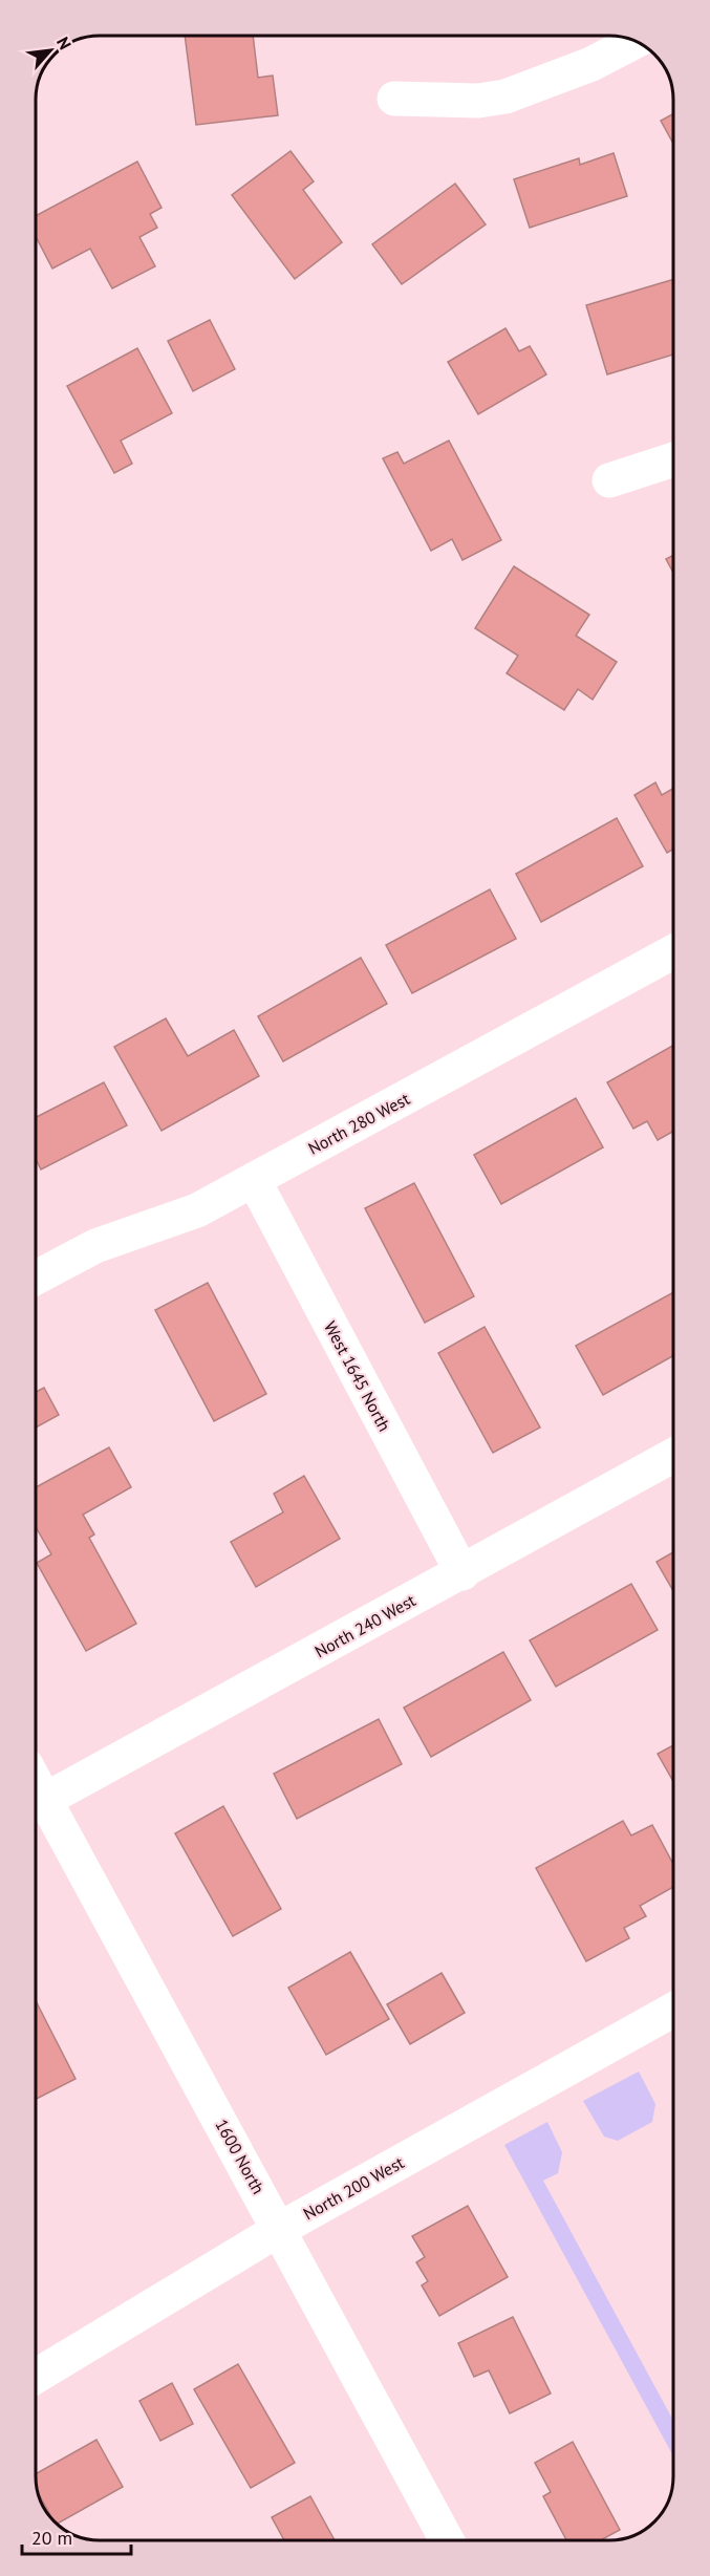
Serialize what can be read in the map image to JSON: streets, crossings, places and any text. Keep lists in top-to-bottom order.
{
  "streets": {
    "street": [
      "North 280 West",
      "West 1645 North",
      "North 240 West",
      "1600 North",
      "North 200 West"
    ]
  },
  "crossings": [
    ["North 280 West", "West 1645 North"],
    ["West 1645 North", "North 240 West"],
    ["North 240 West", "1600 North"],
    ["1600 North", "North 200 West"]
  ],
  "scale_bar": "20 m",
  "north": "top right"
}
